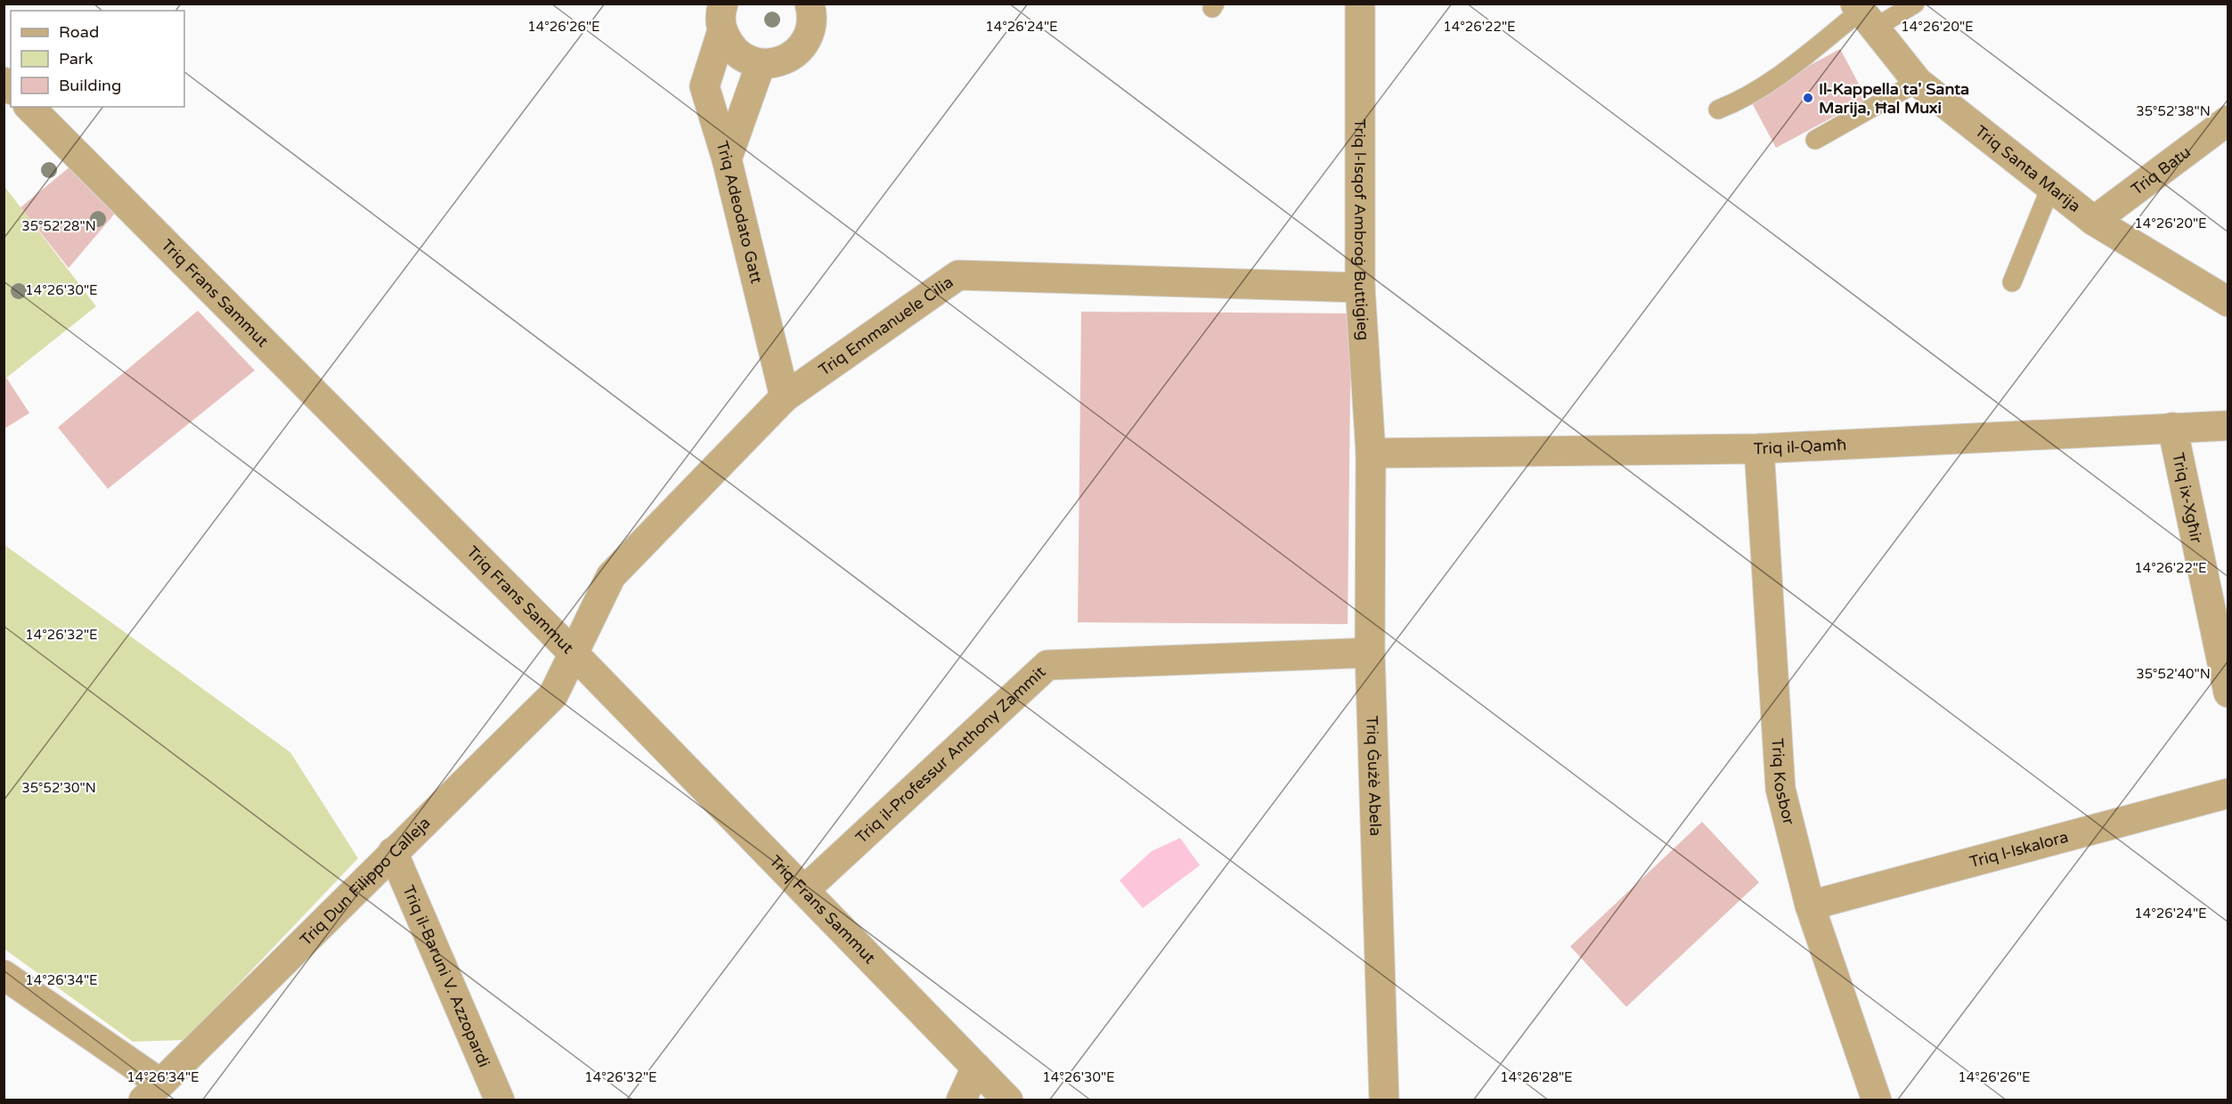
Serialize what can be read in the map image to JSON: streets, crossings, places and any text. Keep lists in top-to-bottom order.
{
  "streets": {
    "street": [
      "Triq Santa Marija",
      "Triq Batu",
      "Triq Adeodato Gatt",
      "Triq l-Isqof Ambroġ Buttigieg",
      "Triq Frans Sammut",
      "Triq Emmanuele Cilia",
      "Triq il-Qamħ",
      "Triq ix-Xgħir",
      "Triq il-Professur Anthony Zammit",
      "Triq Ġużè Abela",
      "Triq Kosbor",
      "Triq l-Iskalora",
      "Triq Dun Filippo Calleja",
      "Triq il-Baruni V. Azzopardi"
    ]
  },
  "crossings": [
    ["Triq Santa Marija", "Triq Batu"],
    ["Triq Adeodato Gatt", "Triq Emmanuele Cilia"],
    ["Triq l-Isqof Ambroġ Buttigieg", "Triq Emmanuele Cilia"],
    ["Triq l-Isqof Ambroġ Buttigieg", "Triq il-Qamħ"],
    ["Triq l-Isqof Ambroġ Buttigieg", "Triq Ġużè Abela"],
    ["Triq Frans Sammut", "Triq Emmanuele Cilia"],
    ["Triq Frans Sammut", "Triq il-Professur Anthony Zammit"],
    ["Triq Frans Sammut", "Triq Dun Filippo Calleja"],
    ["Triq Emmanuele Cilia", "Triq Dun Filippo Calleja"],
    ["Triq il-Qamħ", "Triq ix-Xgħir"],
    ["Triq il-Qamħ", "Triq Ġużè Abela"],
    ["Triq il-Qamħ", "Triq Kosbor"],
    ["Triq il-Professur Anthony Zammit", "Triq Ġużè Abela"],
    ["Triq Kosbor", "Triq l-Iskalora"],
    ["Triq Dun Filippo Calleja", "Triq il-Baruni V. Azzopardi"]
  ],
  "places": ["Il-Kappella ta' Santa Marija, Ħal Muxi"],
  "legend": ["Road", "Park", "Building"],
  "coordinates": [
    "14°26'26\"E",
    "14°26'24\"E",
    "14°26'22\"E",
    "14°26'20\"E",
    "35°52'38\"N",
    "35°52'28\"N",
    "14°26'30\"E",
    "14°26'32\"E",
    "35°52'40\"N",
    "35°52'30\"N",
    "14°26'34\"E",
    "14°26'28\"E"
  ]
}
